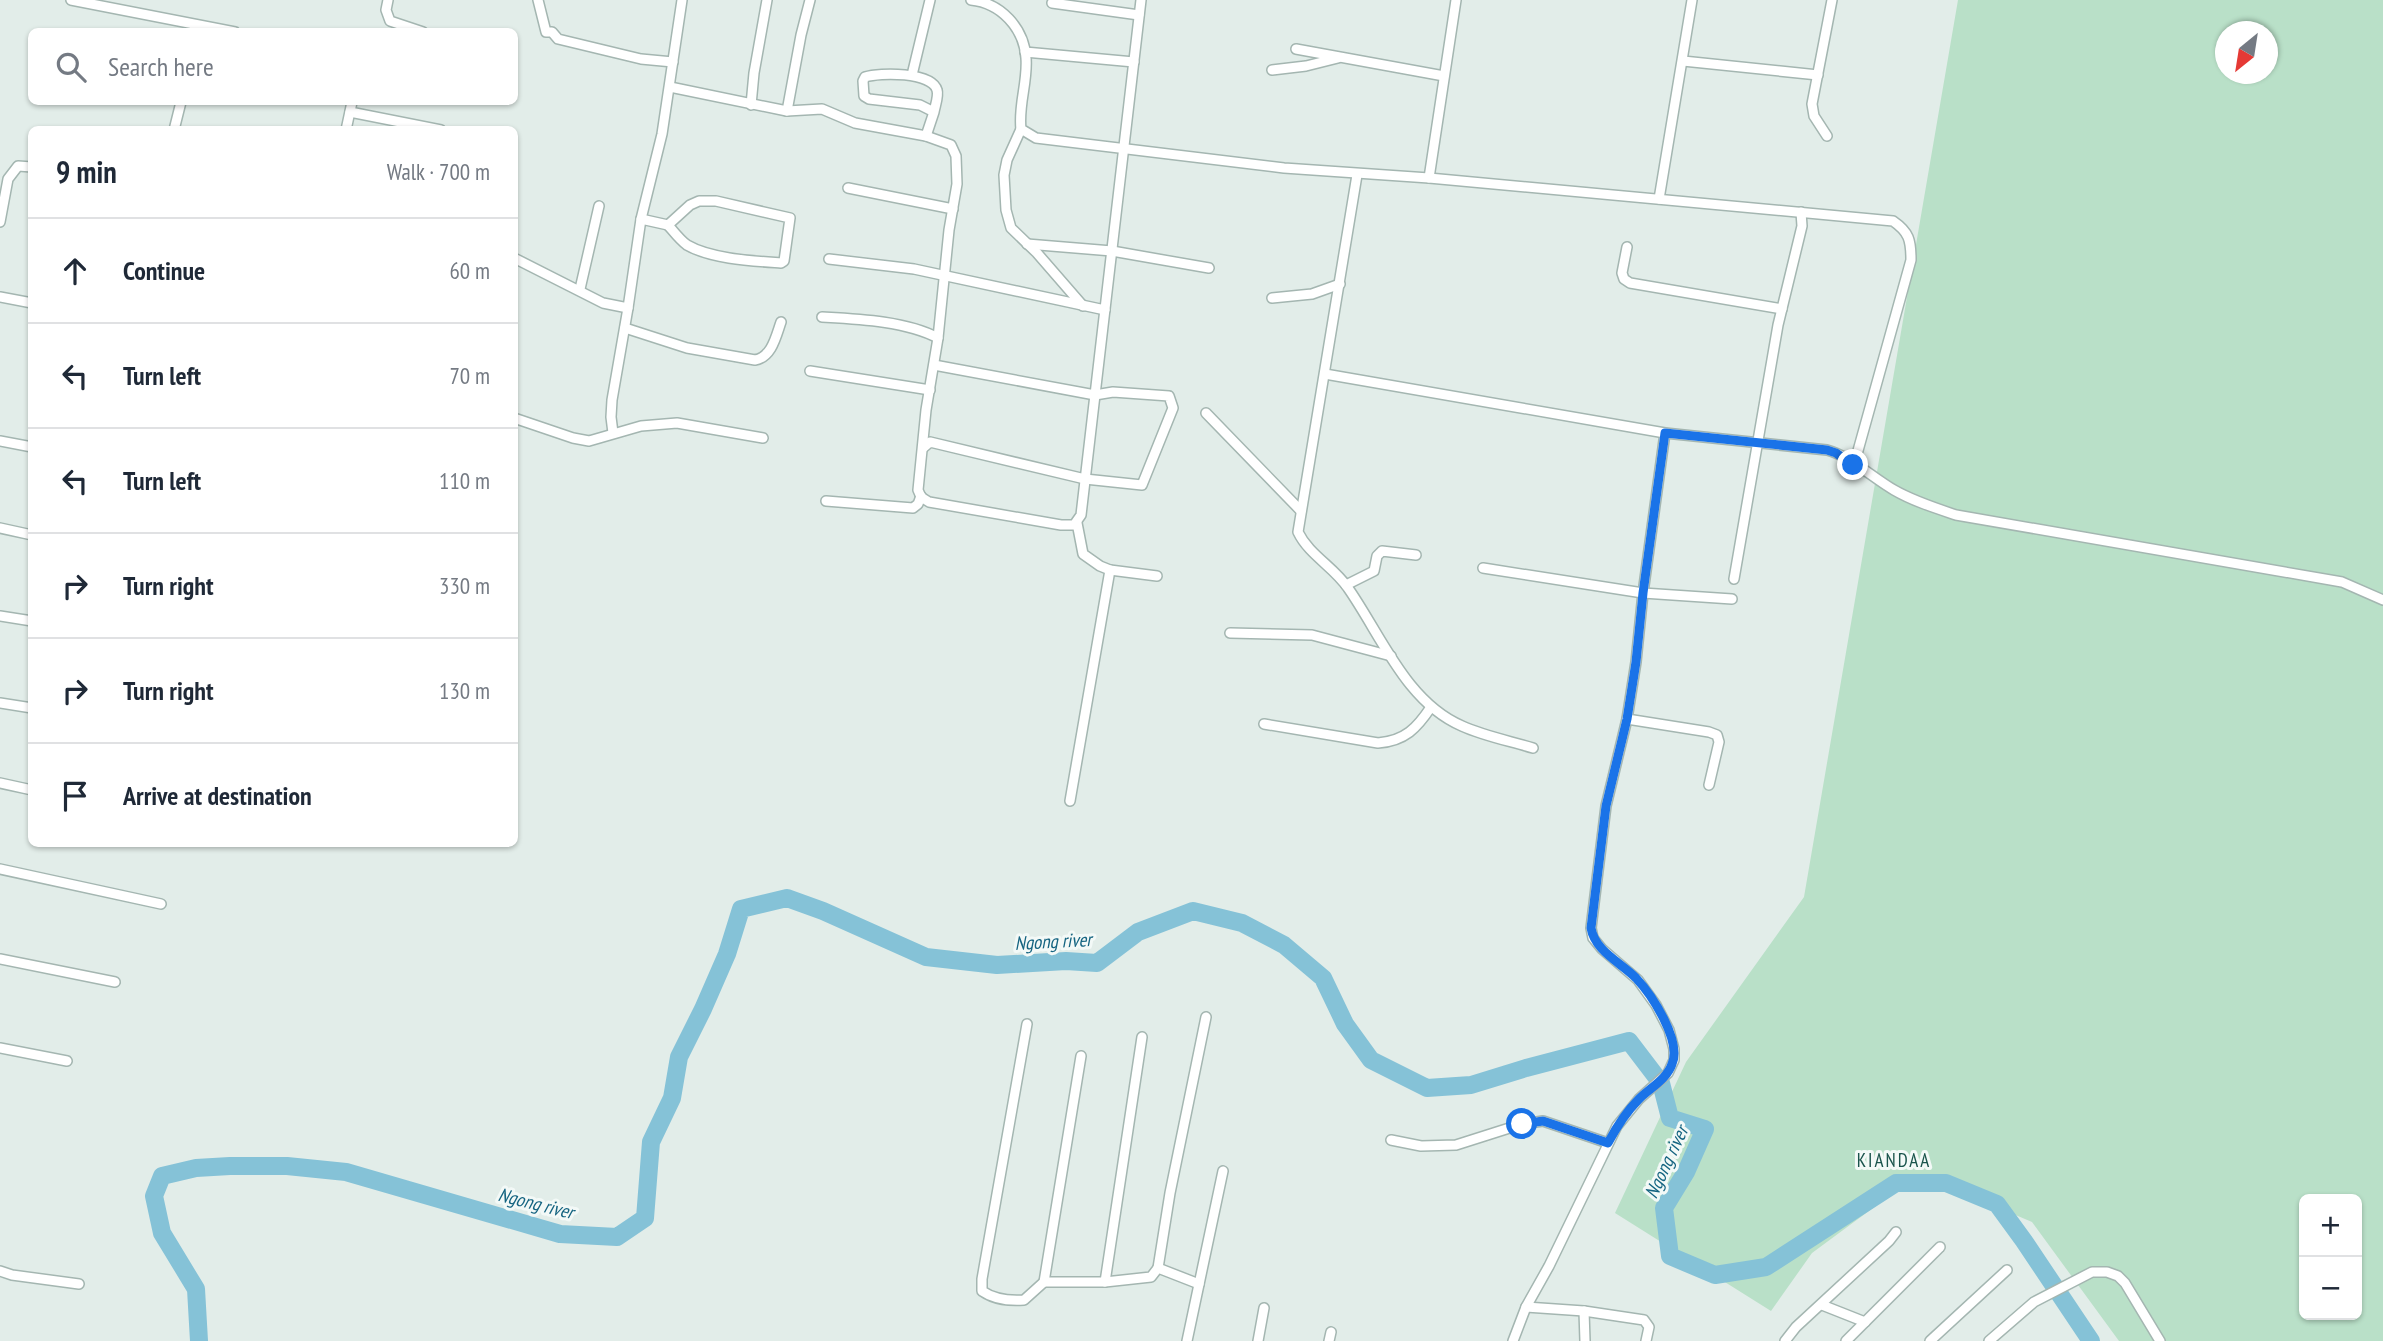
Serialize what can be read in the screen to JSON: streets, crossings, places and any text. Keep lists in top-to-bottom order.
{
  "districts": ["KIANDAA"],
  "water": ["Ngong river"],
  "north": "bottom left",
  "page": {
    "search": "Search here",
    "heading": ["9 min", "Walk · 700 m"],
    "list": [
      ["Continue", "60 m"],
      ["Turn left", "70 m"],
      ["Turn left", "110 m"],
      ["Turn right", "330 m"],
      ["Turn right", "130 m"],
      "Arrive at destination"
    ],
    "map_buttons": ["+", "−"]
  }
}
